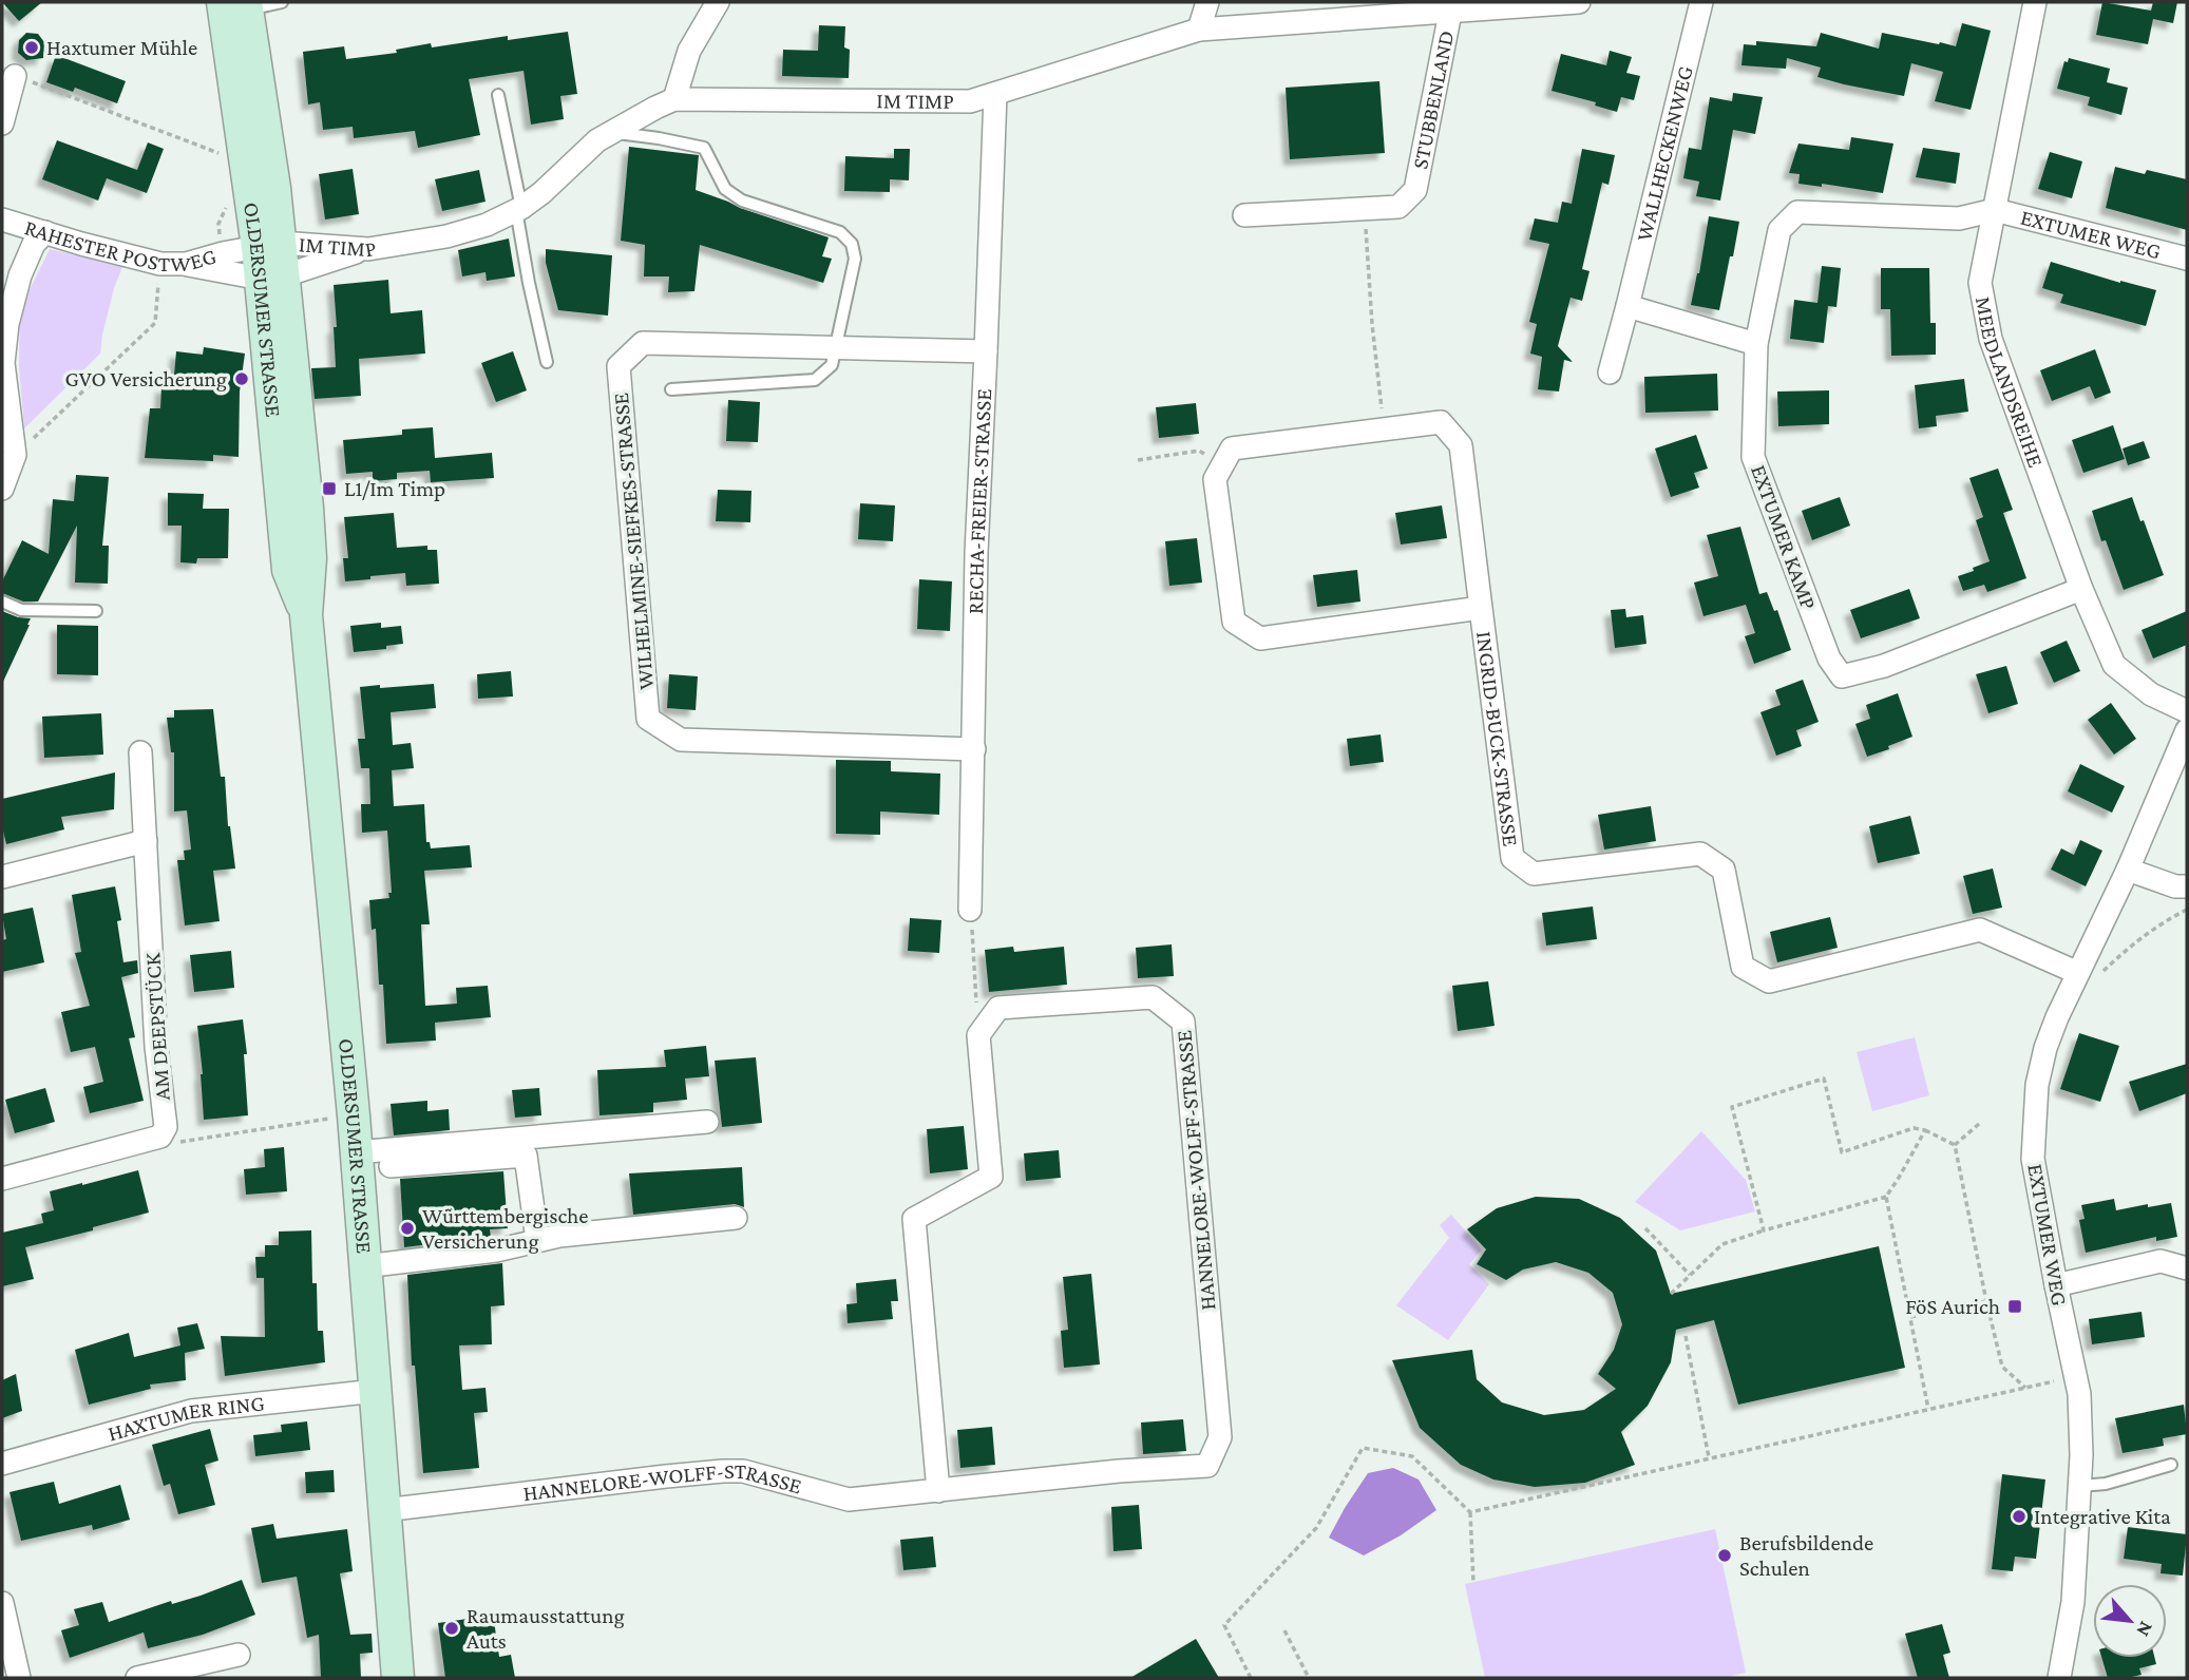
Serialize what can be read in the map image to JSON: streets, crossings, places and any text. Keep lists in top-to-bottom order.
{
  "streets": {
    "main road": ["OLDERSUMER STRASSE"],
    "street": [
      "IM TIMP",
      "STUBBENLAND",
      "WALLHECKENWEG",
      "EXTUMER WEG",
      "RAHESTER POSTWEG",
      "MEEDLANDSREIHE",
      "RECHA-FREIER-STRASSE",
      "EXTUMER KAMP",
      "WILHELMINE-SIEFKES-STRASSE",
      "INGRID-BUCK-STRASSE",
      "AM DEEPSTÜCK",
      "HANNELORE-WOLFF-STRASSE",
      "HAXTUMER RING"
    ]
  },
  "crossings": [
    ["IM TIMP", "STUBBENLAND"],
    ["IM TIMP", "RAHESTER POSTWEG"],
    ["IM TIMP", "OLDERSUMER STRASSE"],
    ["IM TIMP", "RECHA-FREIER-STRASSE"],
    ["EXTUMER WEG", "MEEDLANDSREIHE"],
    ["EXTUMER WEG", "EXTUMER KAMP"],
    ["EXTUMER WEG", "INGRID-BUCK-STRASSE"],
    ["RAHESTER POSTWEG", "OLDERSUMER STRASSE"],
    ["OLDERSUMER STRASSE", "HANNELORE-WOLFF-STRASSE"],
    ["OLDERSUMER STRASSE", "HAXTUMER RING"],
    ["MEEDLANDSREIHE", "EXTUMER KAMP"],
    ["RECHA-FREIER-STRASSE", "WILHELMINE-SIEFKES-STRASSE"]
  ],
  "places": {
    "other": [
      "Haxtumer Mühle",
      "GVO Versicherung",
      "Württembergische Versicherung",
      "Integrative Kita",
      "Berufsbildende Schulen",
      "Raumausstattung Auts"
    ],
    "transit": ["L1/Im Timp", "FöS Aurich"]
  },
  "north": "bottom right"
}
